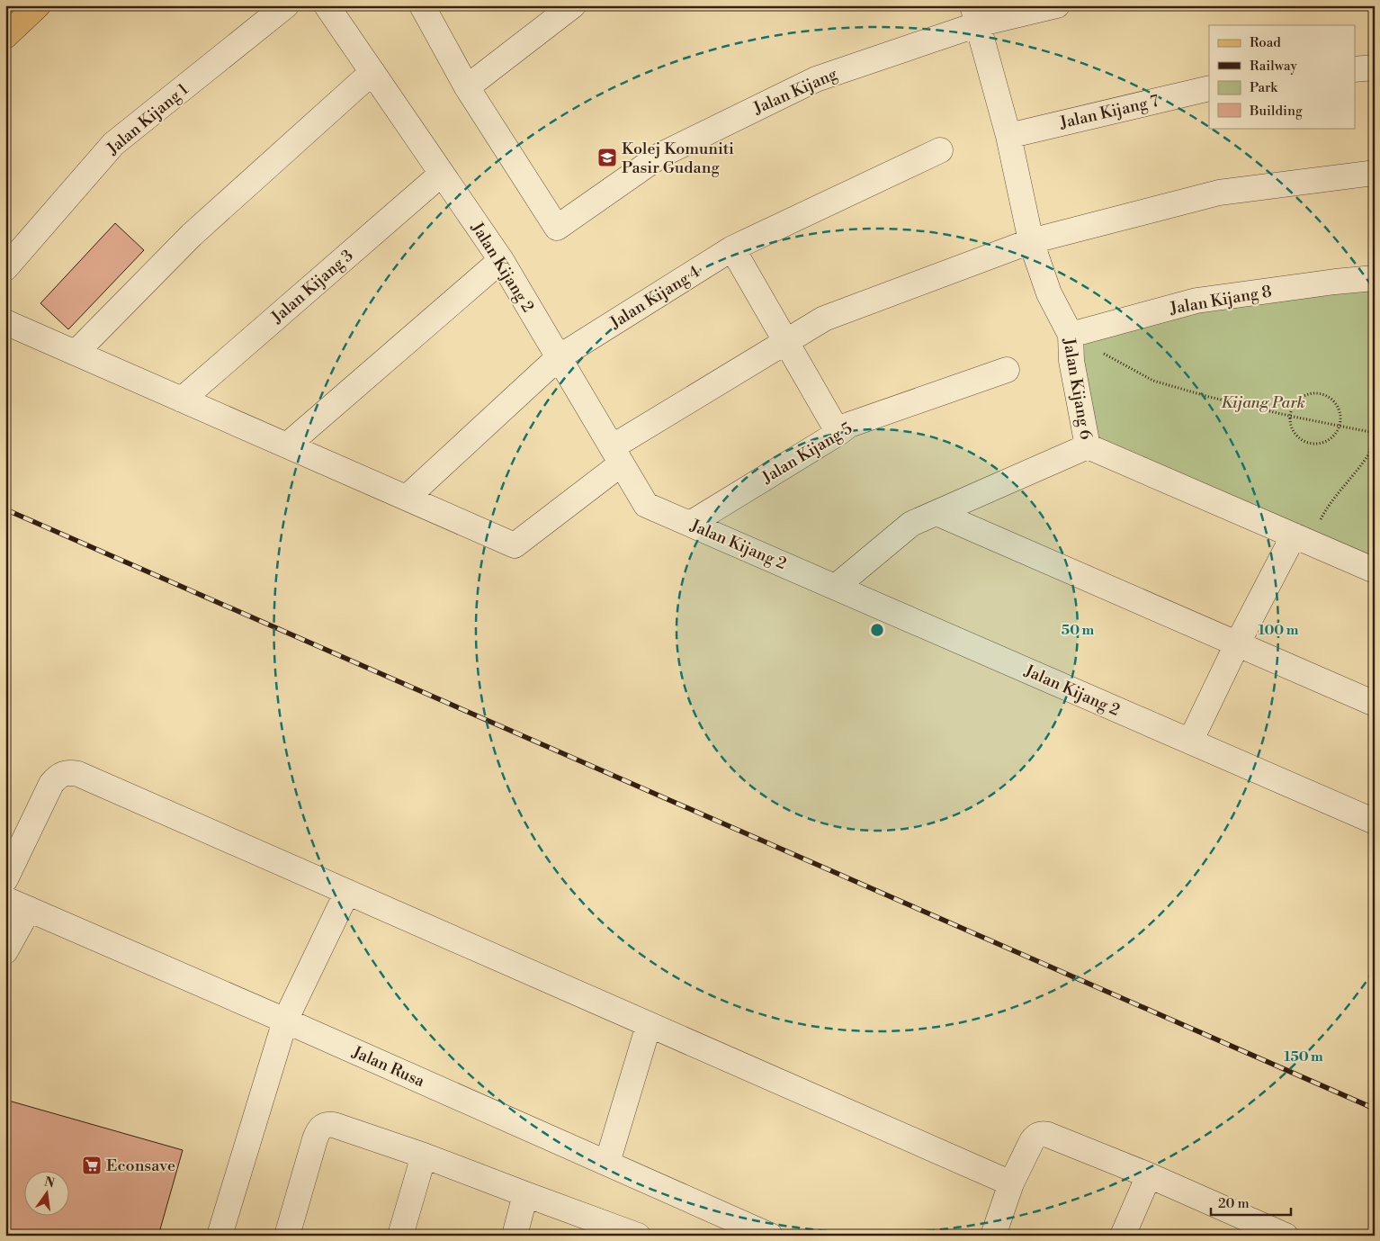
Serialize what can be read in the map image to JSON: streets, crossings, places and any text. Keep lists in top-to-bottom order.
{
  "streets": {
    "street": [
      "Jalan Kijang",
      "Jalan Kijang 7",
      "Jalan Kijang 1",
      "Jalan Kijang 2",
      "Jalan Kijang 3",
      "Jalan Kijang 4",
      "Jalan Kijang 8",
      "Jalan Kijang 6",
      "Jalan Kijang 5",
      "Jalan Rusa"
    ]
  },
  "crossings": [
    ["Jalan Kijang", "Jalan Kijang 6"],
    ["Jalan Kijang 7", "Jalan Kijang 6"],
    ["Jalan Kijang 2", "Jalan Kijang 3"],
    ["Jalan Kijang 2", "Jalan Kijang 4"],
    ["Jalan Kijang 2", "Jalan Kijang 5"],
    ["Jalan Kijang 8", "Jalan Kijang 6"]
  ],
  "parks": ["Kijang Park"],
  "places": {
    "school or university": ["Kolej Komuniti Pasir Gudang"],
    "supermarket": ["Econsave"]
  },
  "legend": [
    "Road",
    "Railway",
    "Park",
    "Building"
  ],
  "scale_bar": "20 m",
  "north": "top",
  "rings": ["50 m", "100 m", "150 m"]
}
